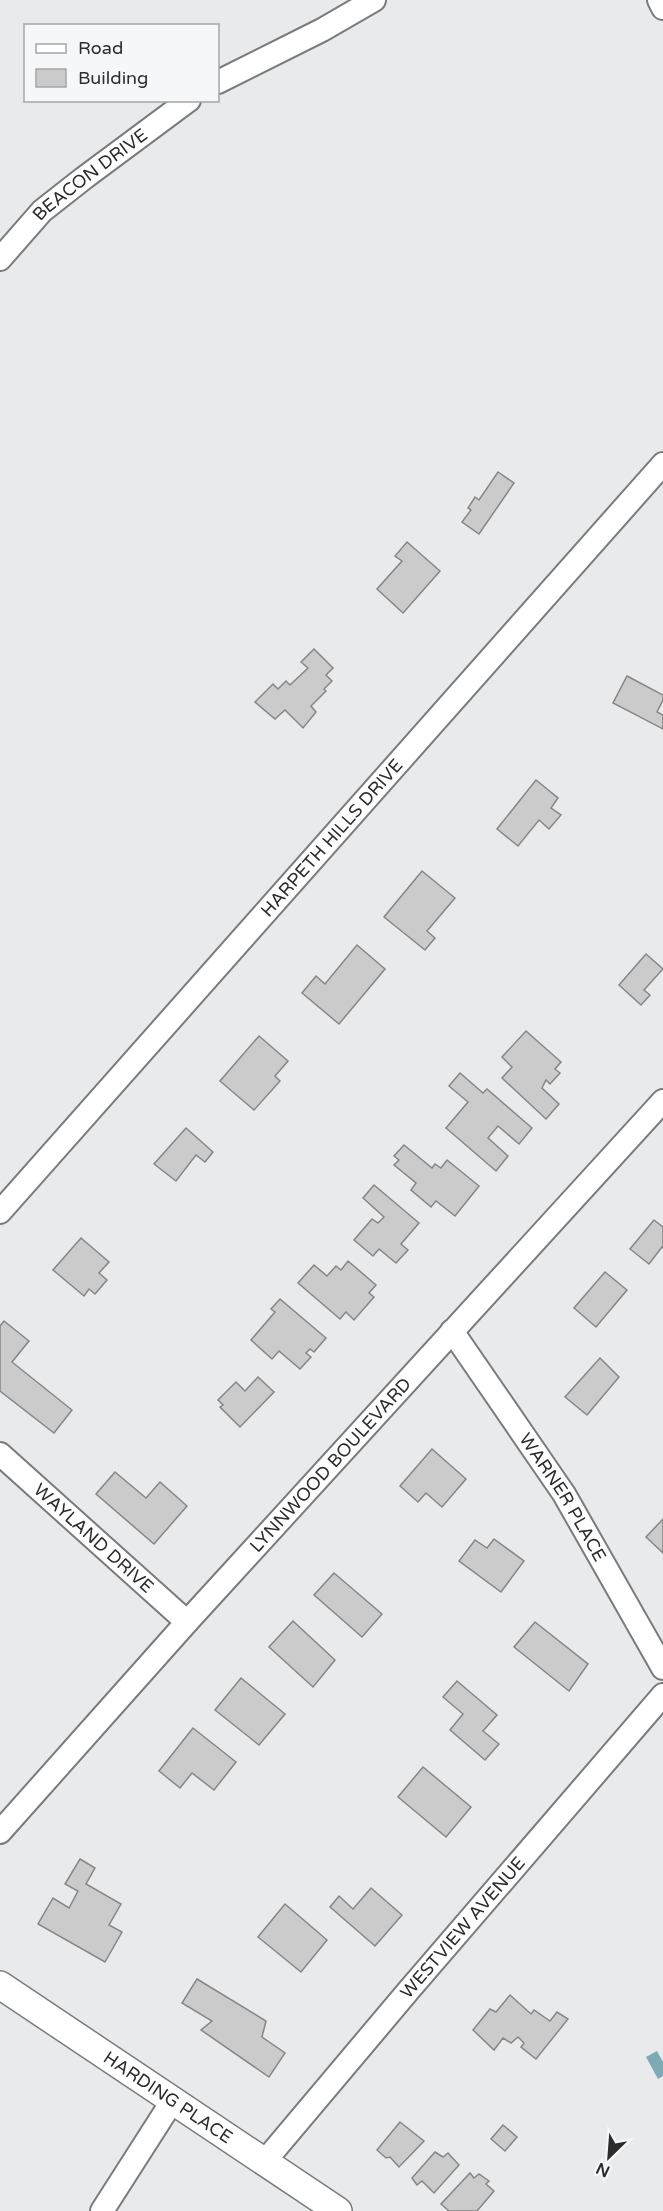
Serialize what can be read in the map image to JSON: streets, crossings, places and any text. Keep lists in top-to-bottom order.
{
  "streets": {
    "main road": ["HARDING PLACE"],
    "street": [
      "BEACON DRIVE",
      "HARPETH HILLS DRIVE",
      "LYNNWOOD BOULEVARD",
      "WARNER PLACE",
      "WAYLAND DRIVE",
      "WESTVIEW AVENUE"
    ]
  },
  "crossings": [
    ["LYNNWOOD BOULEVARD", "WARNER PLACE"],
    ["LYNNWOOD BOULEVARD", "WAYLAND DRIVE"],
    ["WESTVIEW AVENUE", "HARDING PLACE"]
  ],
  "legend": ["Road", "Building"],
  "north": "bottom left"
}
